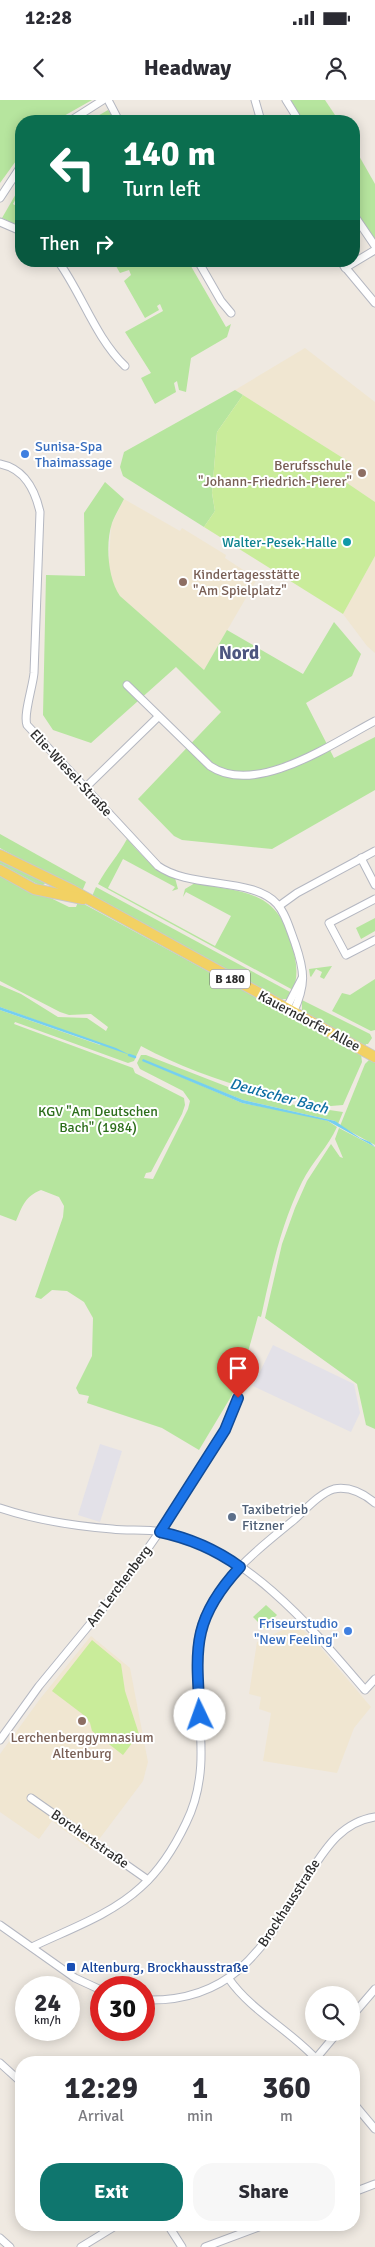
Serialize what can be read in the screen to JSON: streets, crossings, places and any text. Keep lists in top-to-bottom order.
{
  "streets": {
    "main road": ["B 180", "Kauerndorfer Allee"],
    "street": [
      "Elie-Wiesel-Straße",
      "Am Lerchenberg",
      "Borchertstraße",
      "Brockhausstraße"
    ]
  },
  "districts": ["Nord"],
  "water": ["Deutscher Bach"],
  "parks": ["KGV \"Am Deutschen Bach\" (1984)"],
  "places": {
    "other": [
      "Sunisa-Spa Thaimassage",
      "Berufsschule \"Johann-Friedrich-Pierer\"",
      "Walter-Pesek-Halle",
      "Kindertagesstätte \"Am Spielplatz\"",
      "Taxibetrieb Fitzner",
      "Friseurstudio \"New Feeling\"",
      "Lerchenberggymnasium Altenburg"
    ],
    "transit": ["Altenburg, Brockhausstraße"]
  },
  "page": {
    "status": "12:28",
    "header": "Headway",
    "turn": ["140 m", "Turn left"],
    "then": "Then",
    "speed": "24 km/h",
    "limit": "30",
    "eta": [
      "12:29",
      "Arrival",
      "1",
      "min",
      "360",
      "m"
    ],
    "buttons": ["Exit", "Share"]
  }
}
